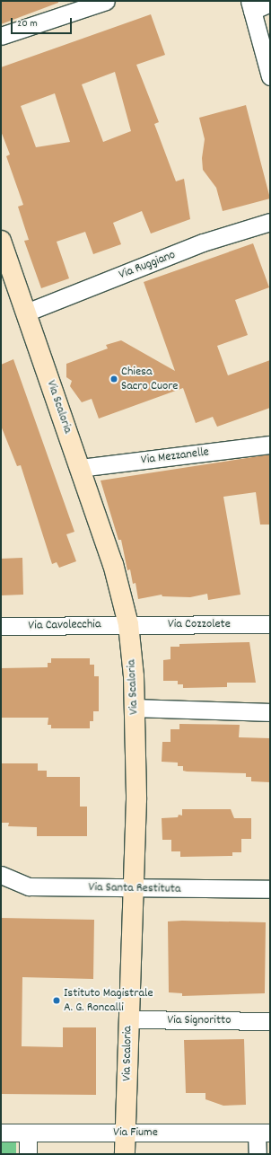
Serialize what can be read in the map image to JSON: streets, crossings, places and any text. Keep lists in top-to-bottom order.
{
  "streets": {
    "main road": ["Via Scaloria"],
    "street": [
      "Via Ruggiano",
      "Via Mezzanelle",
      "Via Cozzolete",
      "Via Cavolecchia",
      "Via Santa Restituta",
      "Via Signoritto",
      "Via Fiume"
    ]
  },
  "crossings": [
    ["Via Ruggiano", "Via Scaloria"],
    ["Via Scaloria", "Via Mezzanelle"],
    ["Via Scaloria", "Via Cozzolete"],
    ["Via Scaloria", "Via Cavolecchia"],
    ["Via Scaloria", "Via Santa Restituta"],
    ["Via Scaloria", "Via Signoritto"],
    ["Via Scaloria", "Via Fiume"],
    ["Via Cozzolete", "Via Cavolecchia"]
  ],
  "places": ["Chiesa Sacro Cuore", "Istituto Magistrale A. G. Roncalli"],
  "scale_bar": "20 m"
}
